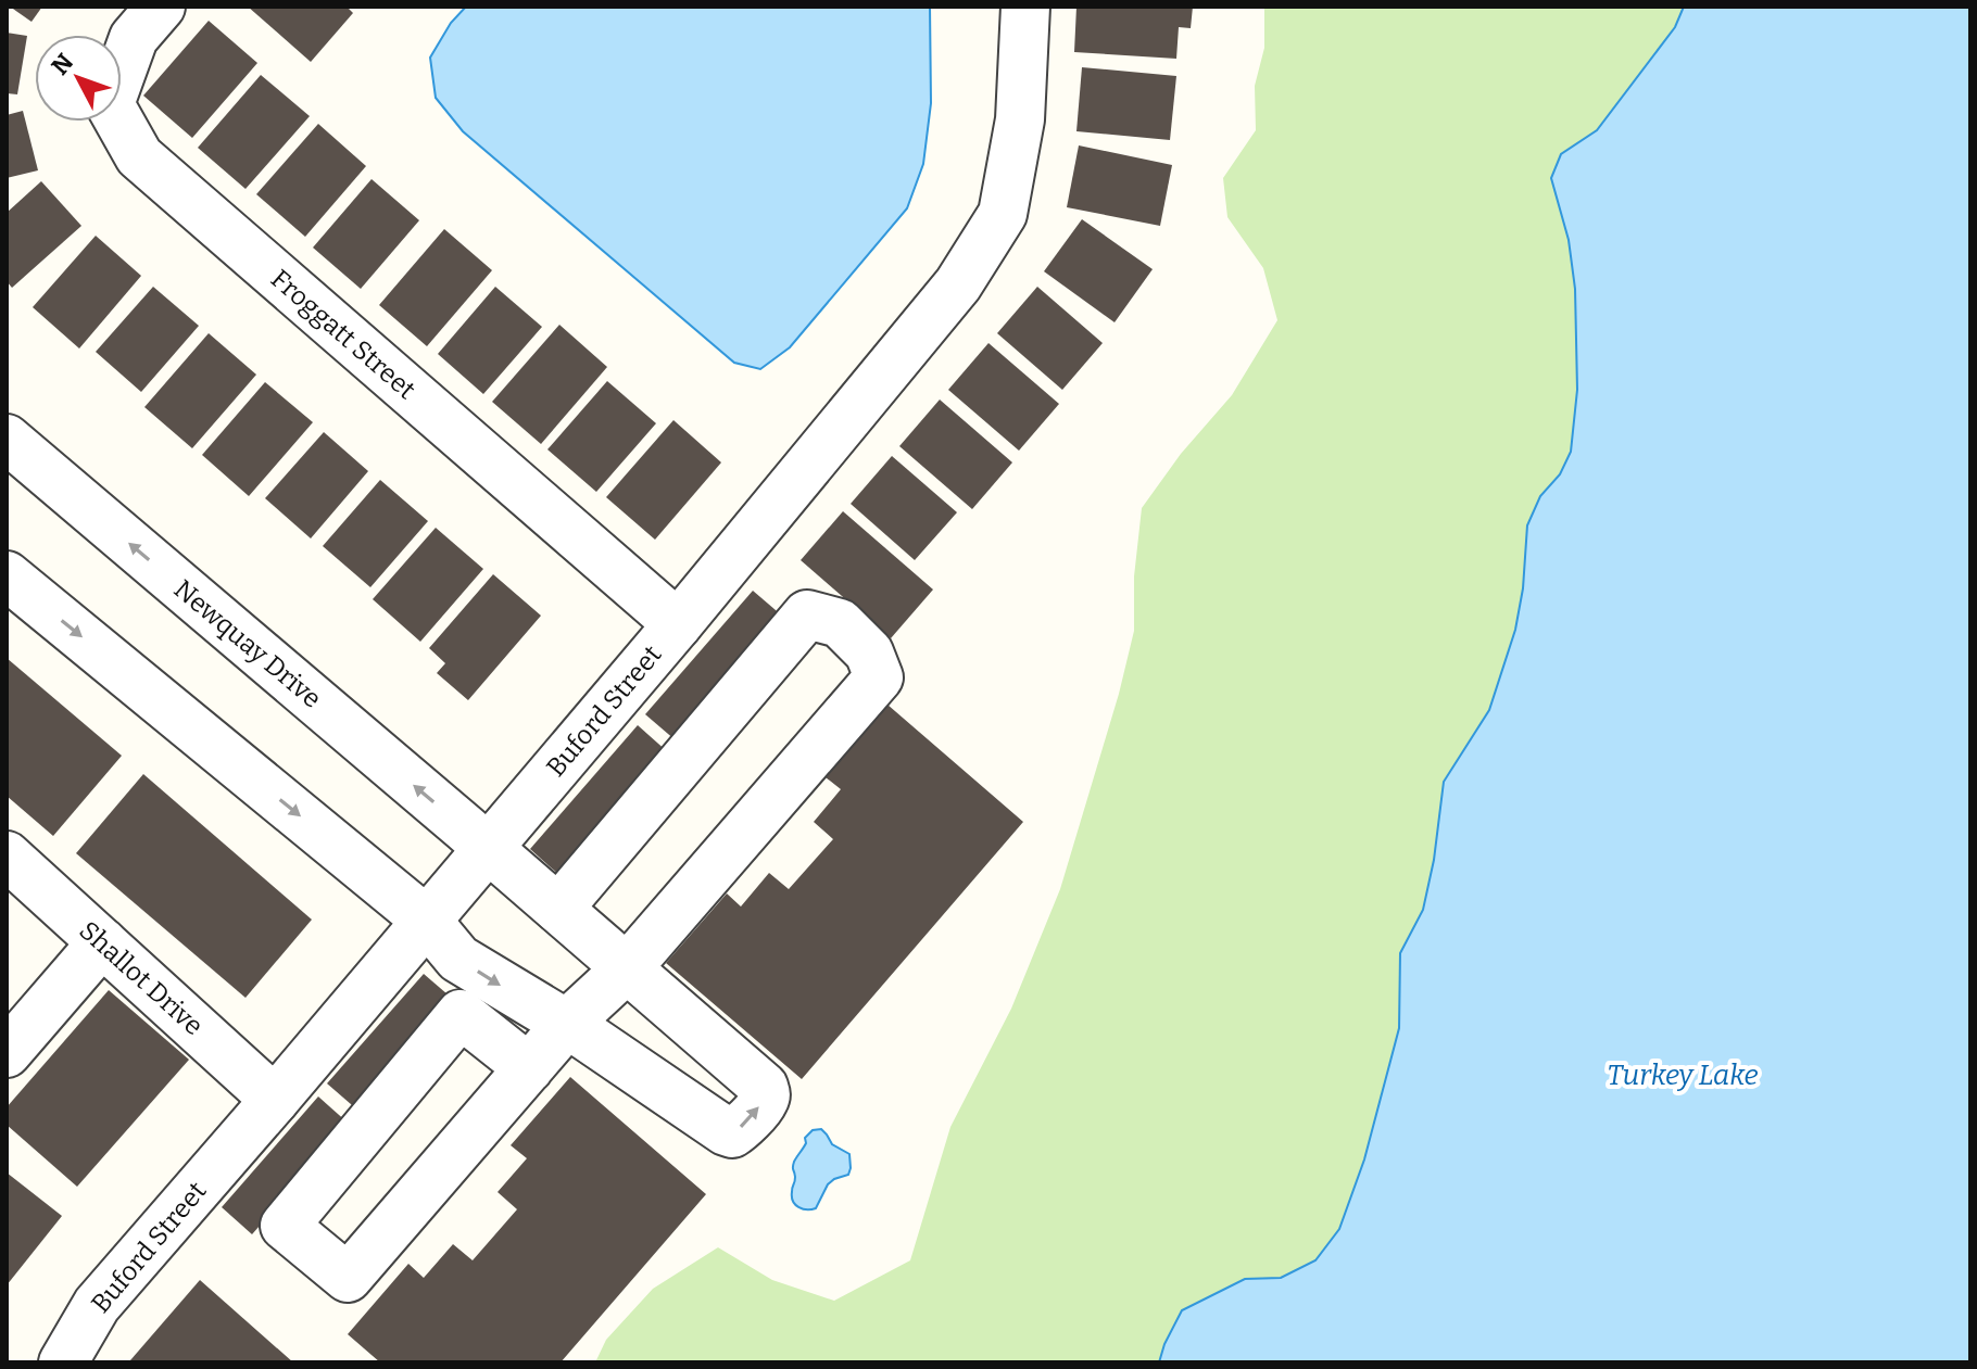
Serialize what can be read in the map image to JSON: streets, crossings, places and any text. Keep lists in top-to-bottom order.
{
  "streets": {
    "street": [
      "Froggatt Street",
      "Newquay Drive",
      "Buford Street",
      "Shallot Drive"
    ]
  },
  "crossings": [
    ["Froggatt Street", "Buford Street"],
    ["Newquay Drive", "Buford Street"],
    ["Buford Street", "Shallot Drive"]
  ],
  "water": ["Turkey Lake"],
  "north": "top left"
}
